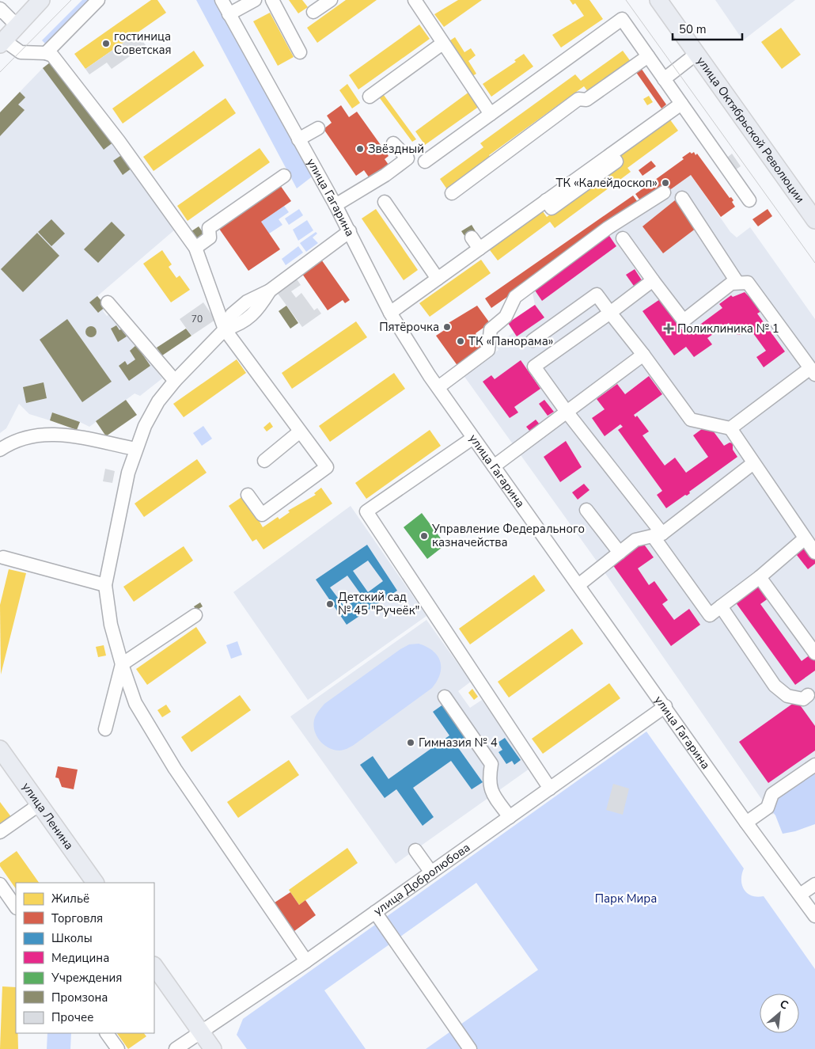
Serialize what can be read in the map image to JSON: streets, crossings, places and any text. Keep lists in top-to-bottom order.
{
  "streets": {
    "main road": ["улица Октябрьской Революции", "улица Ленина"],
    "street": ["улица Гагарина", "улица Добролюбова"]
  },
  "crossings": [
    ["улица Гагарина", "улица Добролюбова"]
  ],
  "parks": ["Парк Мира"],
  "places": {
    "other": [
      "гостиница Советская",
      "Звёздный",
      "ТК «Калейдоскоп»",
      "Пятёрочка",
      "ТК «Панорама»",
      "Управление Федерального казначейства",
      "Детский сад № 45 \"Ручеёк\"",
      "Гимназия № 4"
    ],
    "health": ["Поликлиника № 1"]
  },
  "house_numbers": ["70"],
  "legend": [
    "Жильё",
    "Торговля",
    "Школы",
    "Медицина",
    "Учреждения",
    "Промзона",
    "Прочее"
  ],
  "scale_bar": "50 m",
  "north": "top right"
}
